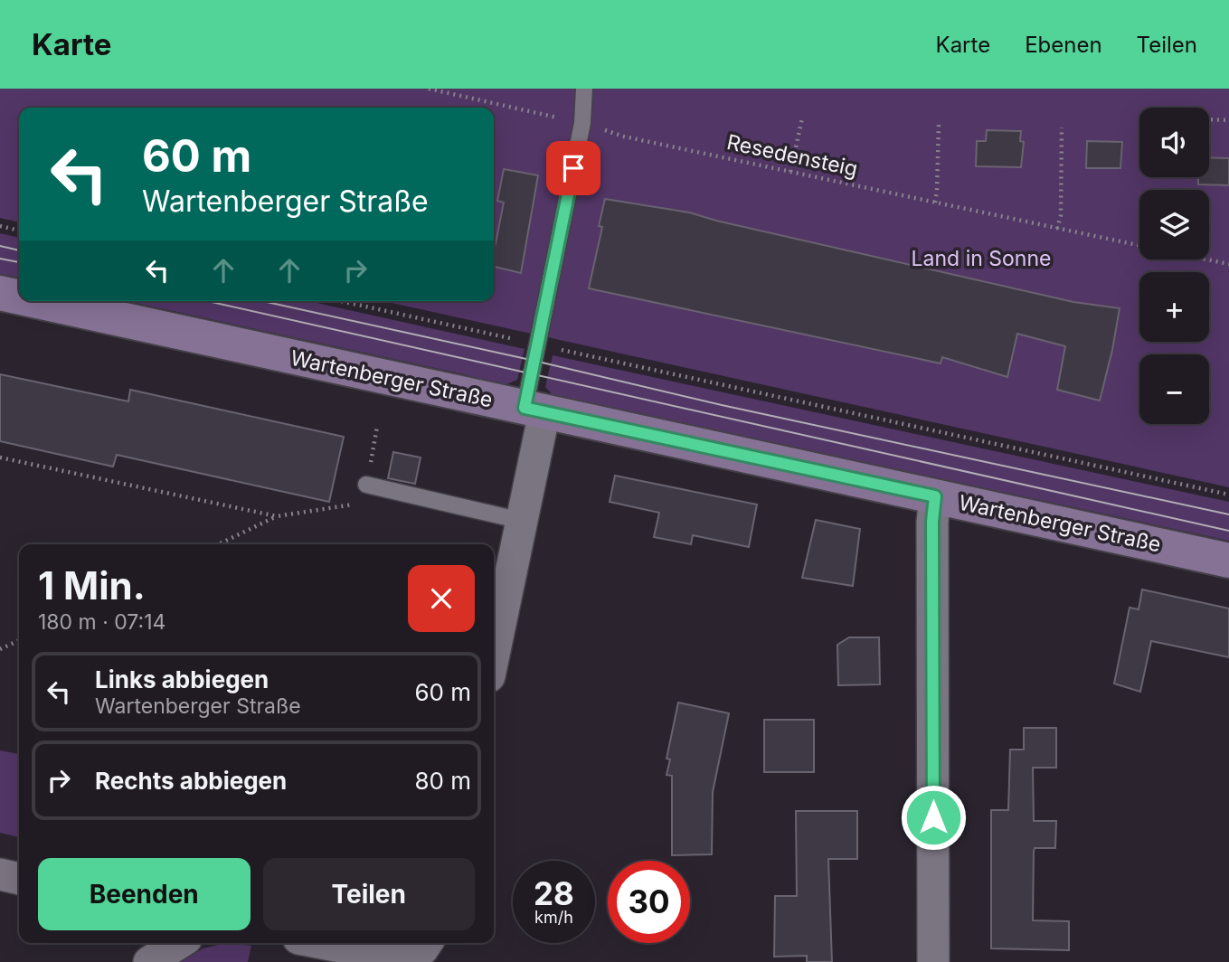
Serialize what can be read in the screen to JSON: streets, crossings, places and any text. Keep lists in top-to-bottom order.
{
  "streets": {
    "street": ["Wartenberger Straße"],
    "path": ["Resedensteig"]
  },
  "parks": ["Land in Sonne"],
  "page": {
    "header": "Karte",
    "nav": ["Karte", "Ebenen", "Teilen"],
    "map_buttons": ["+", "−"],
    "turn": ["60 m", "Wartenberger Straße"],
    "heading": ["1 Min.", "180 m · 07:14"],
    "list": [
      {
        "name": "Links abbiegen",
        "note": "Wartenberger Straße",
        "value": "60 m"
      },
      {
        "name": "Rechts abbiegen",
        "value": "80 m"
      }
    ],
    "buttons": ["Beenden", "Teilen"],
    "speed": "28 km/h",
    "limit": "30"
  }
}
